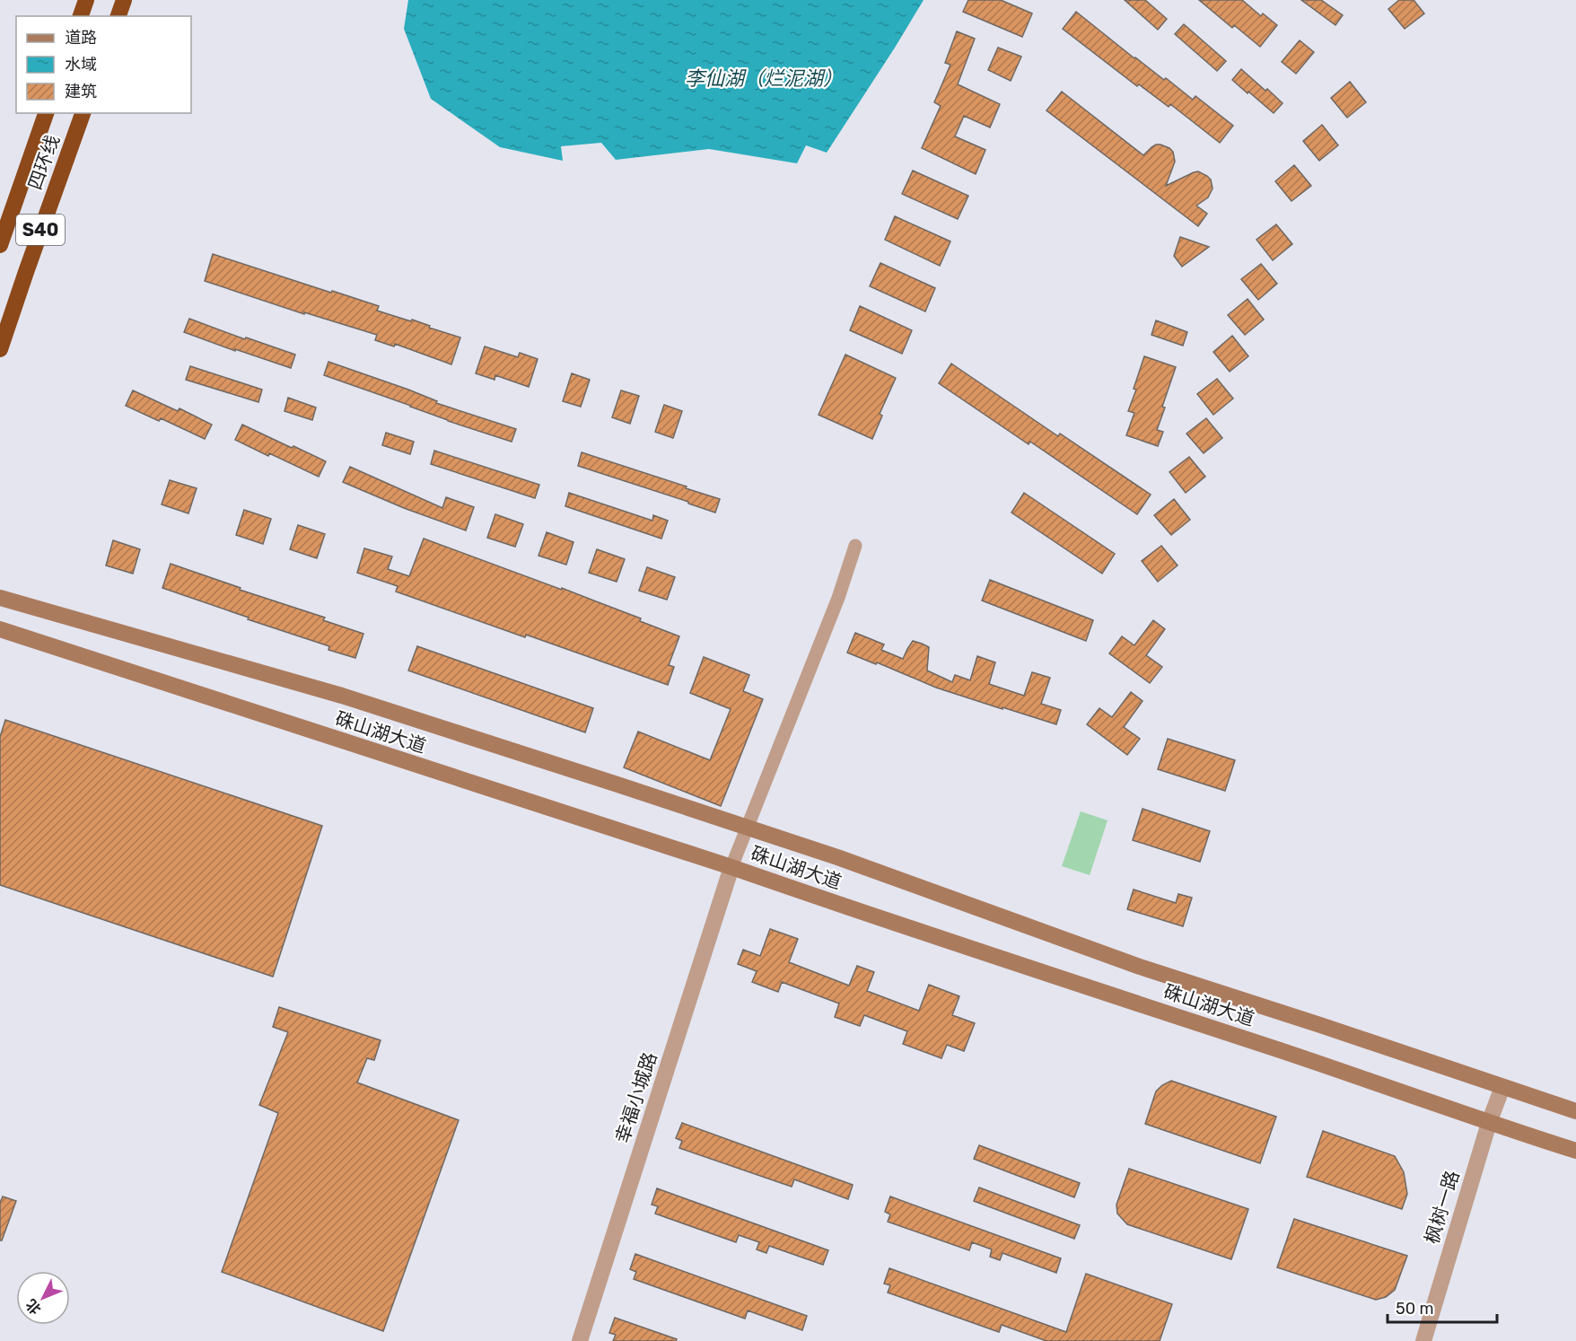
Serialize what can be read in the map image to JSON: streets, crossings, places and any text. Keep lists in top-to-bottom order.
{
  "streets": {
    "highway": ["四环线", "S40"],
    "main road": ["硃山湖大道"],
    "street": ["幸福小城路", "枫树一路"]
  },
  "crossings": [
    ["硃山湖大道", "幸福小城路"],
    ["硃山湖大道", "枫树一路"]
  ],
  "water": ["李仙湖（烂泥湖）"],
  "legend": ["道路", "水域", "建筑"],
  "scale_bar": "50 m",
  "north": "bottom left"
}
